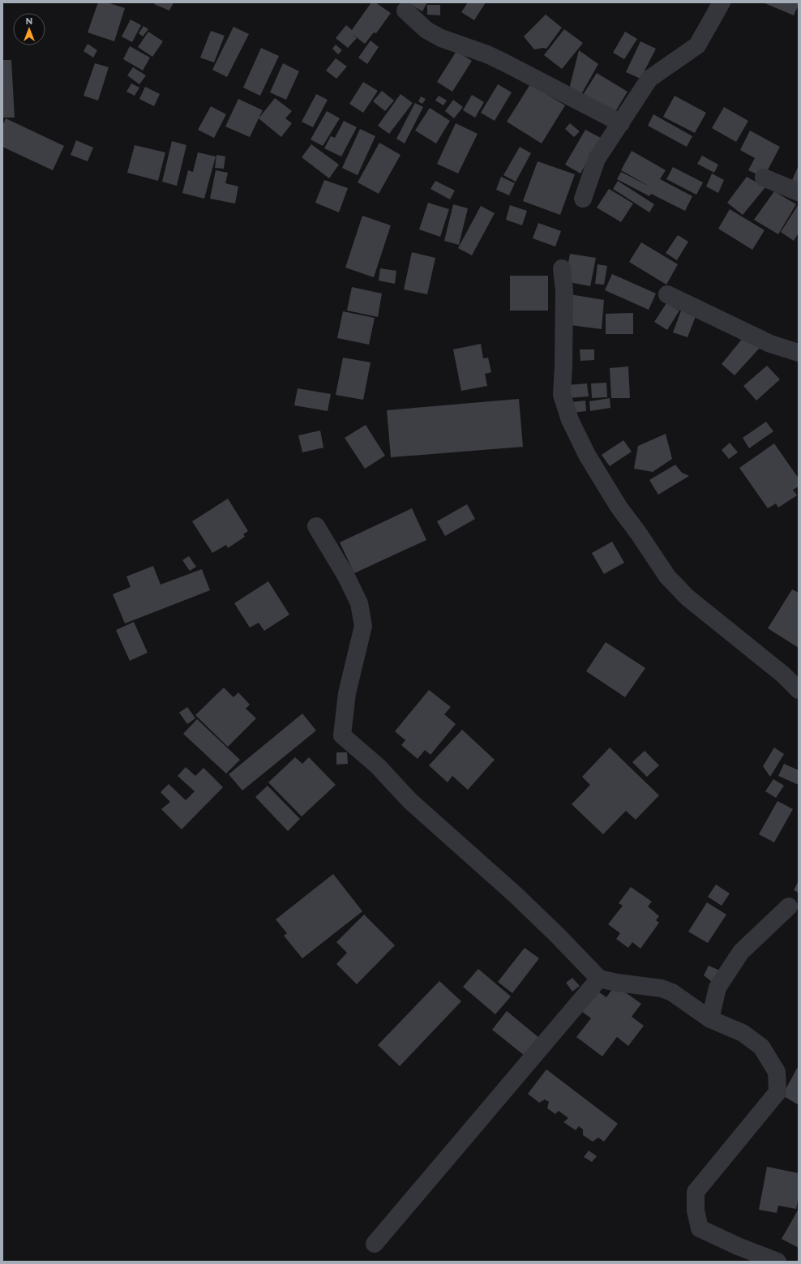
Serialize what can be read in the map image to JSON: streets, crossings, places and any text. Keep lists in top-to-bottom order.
{
  "north": "top"
}
